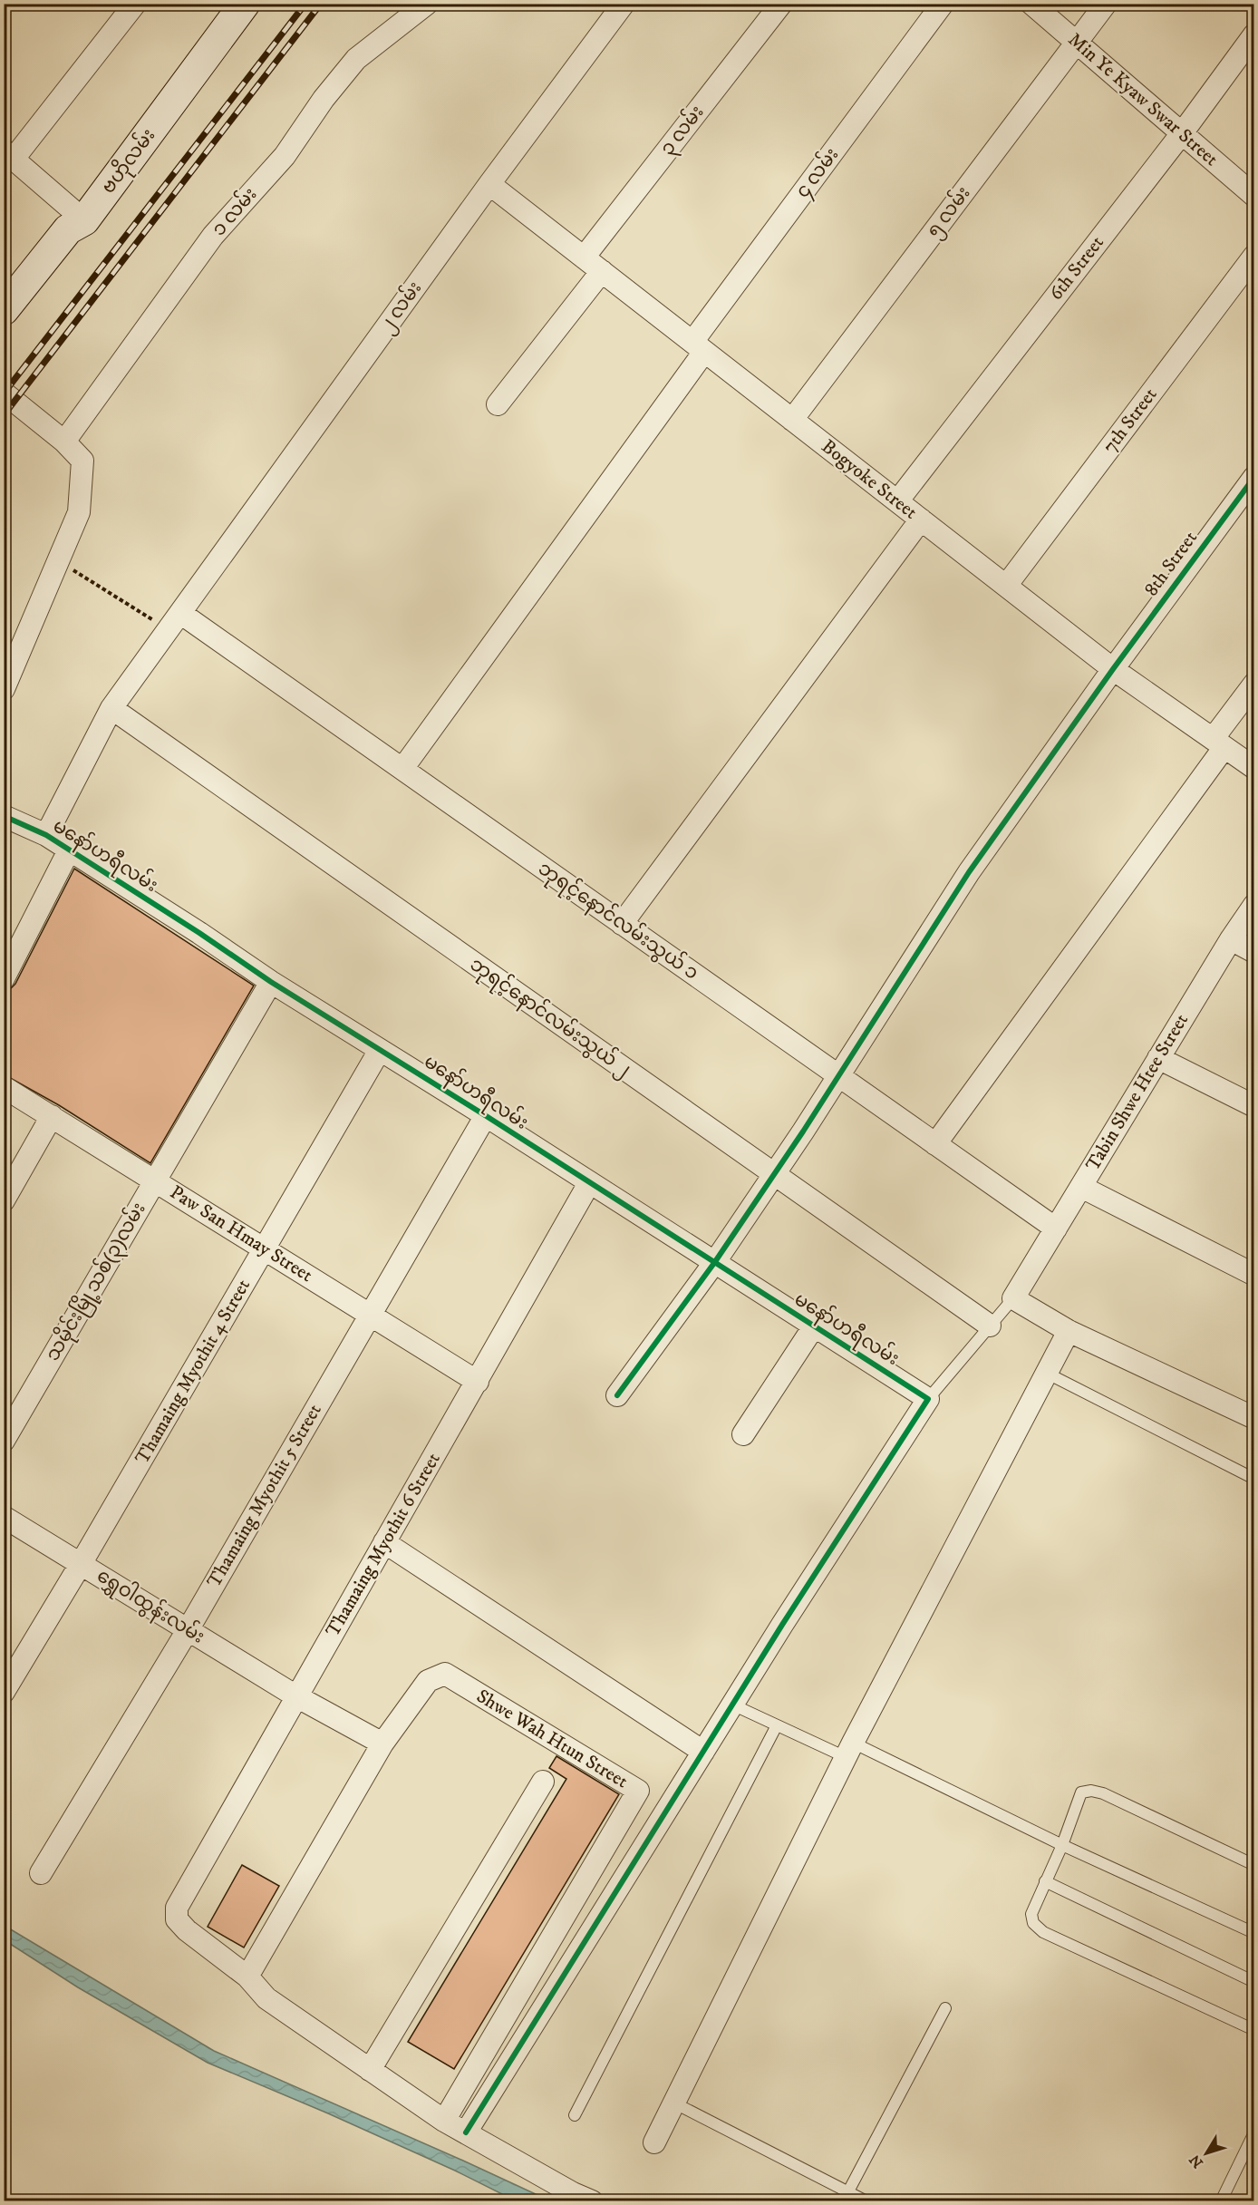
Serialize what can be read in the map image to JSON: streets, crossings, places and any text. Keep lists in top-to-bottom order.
{
  "streets": {
    "main road": ["ဗဟိုလမ်း"],
    "street": [
      "Min Ye Kyaw Swar Street",
      "၃ လမ်း",
      "၄ လမ်း",
      "၁ လမ်း",
      "၅ လမ်း",
      "6th Street",
      "၂ လမ်း",
      "7th Street",
      "Bogyoke Street",
      "8th Street",
      "မနော်ဟရီလမ်း",
      "ဘုရင့်နောင်လမ်းသွယ် ၁",
      "ဘုရင့်နောင်လမ်းသွယ် ၂",
      "Tabin Shwe Htee Street",
      "Paw San Hmay Street",
      "သမိုင်းမြို့သစ်(၃)လမ်း",
      "Thamaing Myothit 4 Street",
      "Thamaing Myothit 5 Street",
      "Thamaing Myothit 6 Street",
      "ရွှေဝါထွန်းလမ်း",
      "Shwe Wah Htun Street"
    ]
  },
  "crossings": [
    ["Min Ye Kyaw Swar Street", "၅ လမ်း"],
    ["Min Ye Kyaw Swar Street", "6th Street"],
    ["၃ လမ်း", "Bogyoke Street"],
    ["၄ လမ်း", "Bogyoke Street"],
    ["၄ လမ်း", "ဘုရင့်နောင်လမ်းသွယ် ၁"],
    ["၅ လမ်း", "Bogyoke Street"],
    ["6th Street", "Bogyoke Street"],
    ["၂ လမ်း", "Bogyoke Street"],
    ["၂ လမ်း", "မနော်ဟရီလမ်း"],
    ["၂ လမ်း", "ဘုရင့်နောင်လမ်းသွယ် ၁"],
    ["၂ လမ်း", "ဘုရင့်နောင်လမ်းသွယ် ၂"],
    ["7th Street", "Bogyoke Street"],
    ["Bogyoke Street", "8th Street"],
    ["8th Street", "မနော်ဟရီလမ်း"],
    ["8th Street", "ဘုရင့်နောင်လမ်းသွယ် ၁"],
    ["8th Street", "ဘုရင့်နောင်လမ်းသွယ် ၂"],
    ["မနော်ဟရီလမ်း", "သမိုင်းမြို့သစ်(၃)လမ်း"],
    ["မနော်ဟရီလမ်း", "Thamaing Myothit 4 Street"],
    ["မနော်ဟရီလမ်း", "Thamaing Myothit 5 Street"],
    ["မနော်ဟရီလမ်း", "Thamaing Myothit 6 Street"],
    ["ဘုရင့်နောင်လမ်းသွယ် ၁", "Tabin Shwe Htee Street"],
    ["Paw San Hmay Street", "သမိုင်းမြို့သစ်(၃)လမ်း"],
    ["Paw San Hmay Street", "Thamaing Myothit 4 Street"],
    ["Paw San Hmay Street", "Thamaing Myothit 5 Street"],
    ["Paw San Hmay Street", "Thamaing Myothit 6 Street"],
    ["Thamaing Myothit 4 Street", "ရွှေဝါထွန်းလမ်း"],
    ["Thamaing Myothit 5 Street", "ရွှေဝါထွန်းလမ်း"],
    ["Thamaing Myothit 6 Street", "ရွှေဝါထွန်းလမ်း"]
  ],
  "north": "bottom left"
}
